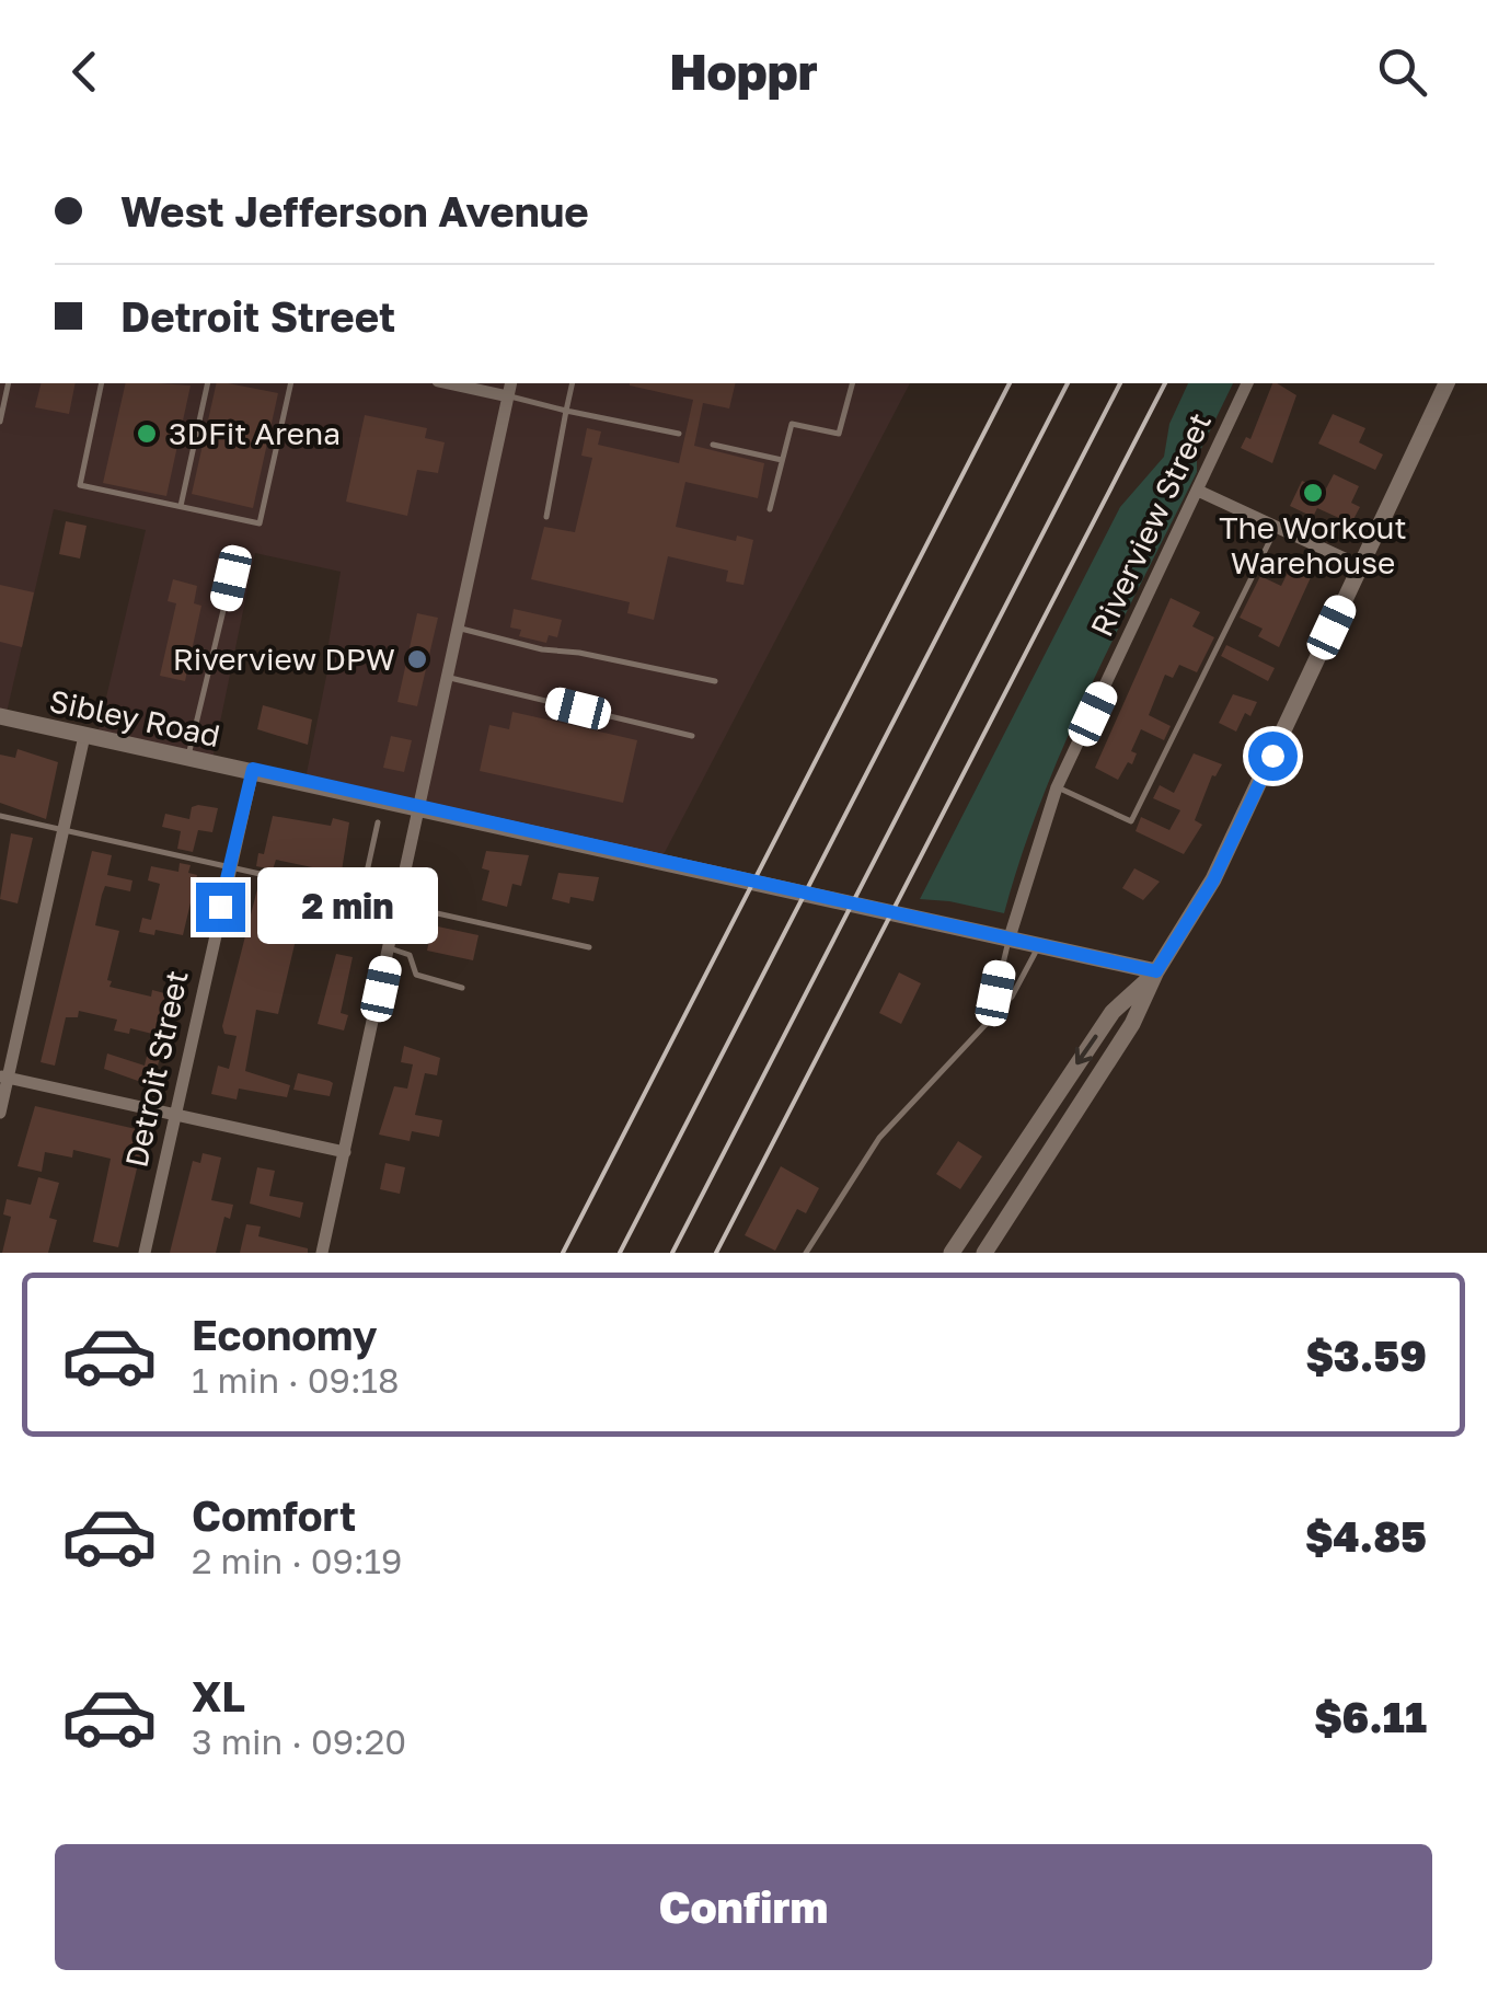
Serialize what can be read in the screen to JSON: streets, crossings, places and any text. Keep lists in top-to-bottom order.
{
  "streets": {
    "main road": ["Sibley Road"],
    "street": ["Riverview Street", "Detroit Street"]
  },
  "crossings": [
    ["Riverview Street", "Sibley Road"],
    ["Sibley Road", "Detroit Street"]
  ],
  "places": ["3DFit Arena", "The Workout Warehouse", "Riverview DPW"],
  "page": {
    "header": "Hoppr",
    "banner": ["West Jefferson Avenue", "Detroit Street"],
    "bubble": "2 min",
    "list": [
      {
        "name": "Economy",
        "note": "1 min · 09:18",
        "value": "$3.59"
      },
      {
        "name": "Comfort",
        "note": "2 min · 09:19",
        "value": "$4.85"
      },
      {
        "name": "XL",
        "note": "3 min · 09:20",
        "value": "$6.11"
      }
    ],
    "buttons": "Confirm"
  }
}
